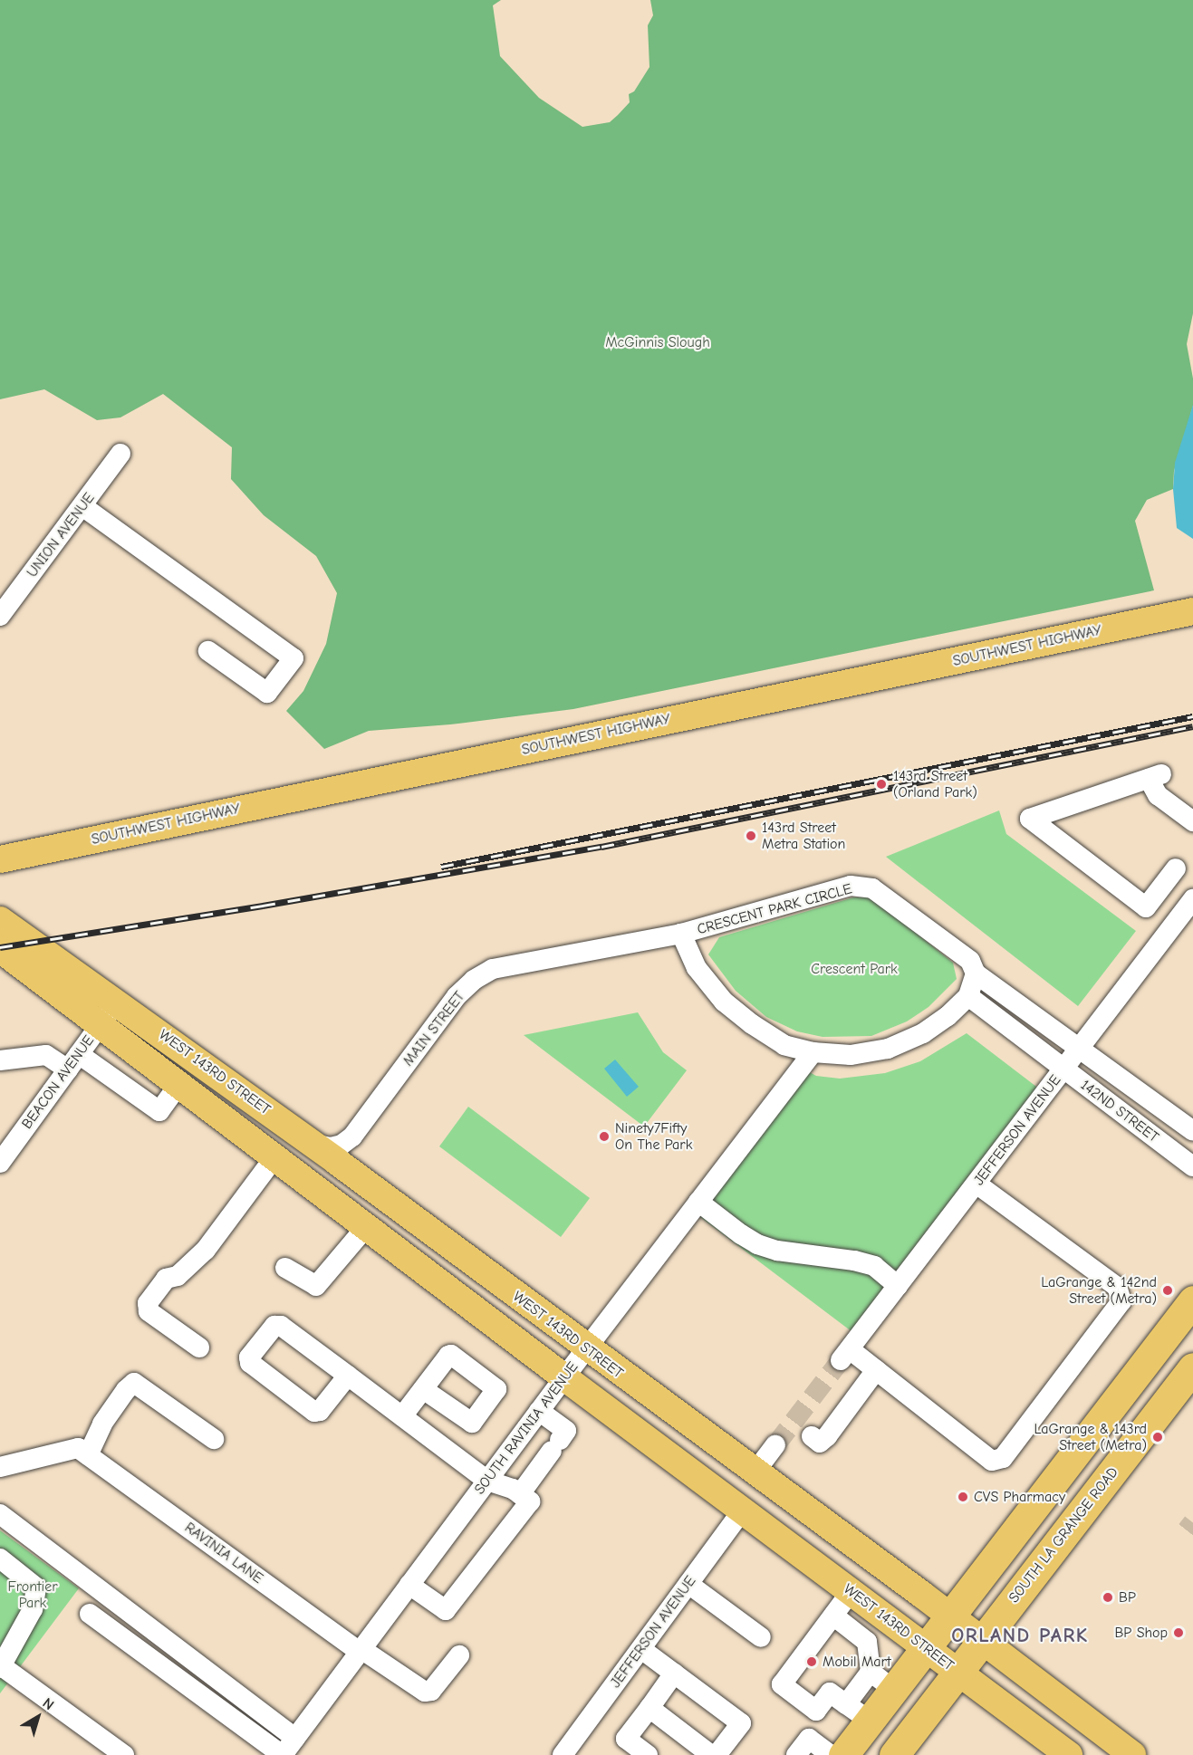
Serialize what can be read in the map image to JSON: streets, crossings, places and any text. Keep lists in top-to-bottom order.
{
  "streets": {
    "highway": ["SOUTH LA GRANGE ROAD"],
    "main road": ["SOUTHWEST HIGHWAY", "WEST 143RD STREET"],
    "street": [
      "UNION AVENUE",
      "CRESCENT PARK CIRCLE",
      "MAIN STREET",
      "BEACON AVENUE",
      "142ND STREET",
      "JEFFERSON AVENUE",
      "SOUTH RAVINIA AVENUE",
      "RAVINIA LANE"
    ]
  },
  "crossings": [
    ["CRESCENT PARK CIRCLE", "MAIN STREET"],
    ["CRESCENT PARK CIRCLE", "142ND STREET"],
    ["CRESCENT PARK CIRCLE", "SOUTH RAVINIA AVENUE"],
    ["MAIN STREET", "WEST 143RD STREET"],
    ["WEST 143RD STREET", "BEACON AVENUE"],
    ["WEST 143RD STREET", "JEFFERSON AVENUE"],
    ["WEST 143RD STREET", "SOUTH RAVINIA AVENUE"],
    ["WEST 143RD STREET", "SOUTH LA GRANGE ROAD"],
    ["142ND STREET", "JEFFERSON AVENUE"],
    ["SOUTH RAVINIA AVENUE", "RAVINIA LANE"]
  ],
  "districts": ["ORLAND PARK"],
  "parks": ["McGinnis Slough", "Crescent Park", "Frontier Park"],
  "places": [
    "143rd Street (Orland Park)",
    "143rd Street Metra Station",
    "Ninety7Fifty On The Park",
    "LaGrange & 142nd Street (Metra)",
    "LaGrange & 143rd Street (Metra)",
    "CVS Pharmacy",
    "BP",
    "BP Shop",
    "Mobil Mart"
  ],
  "north": "top right"
}
